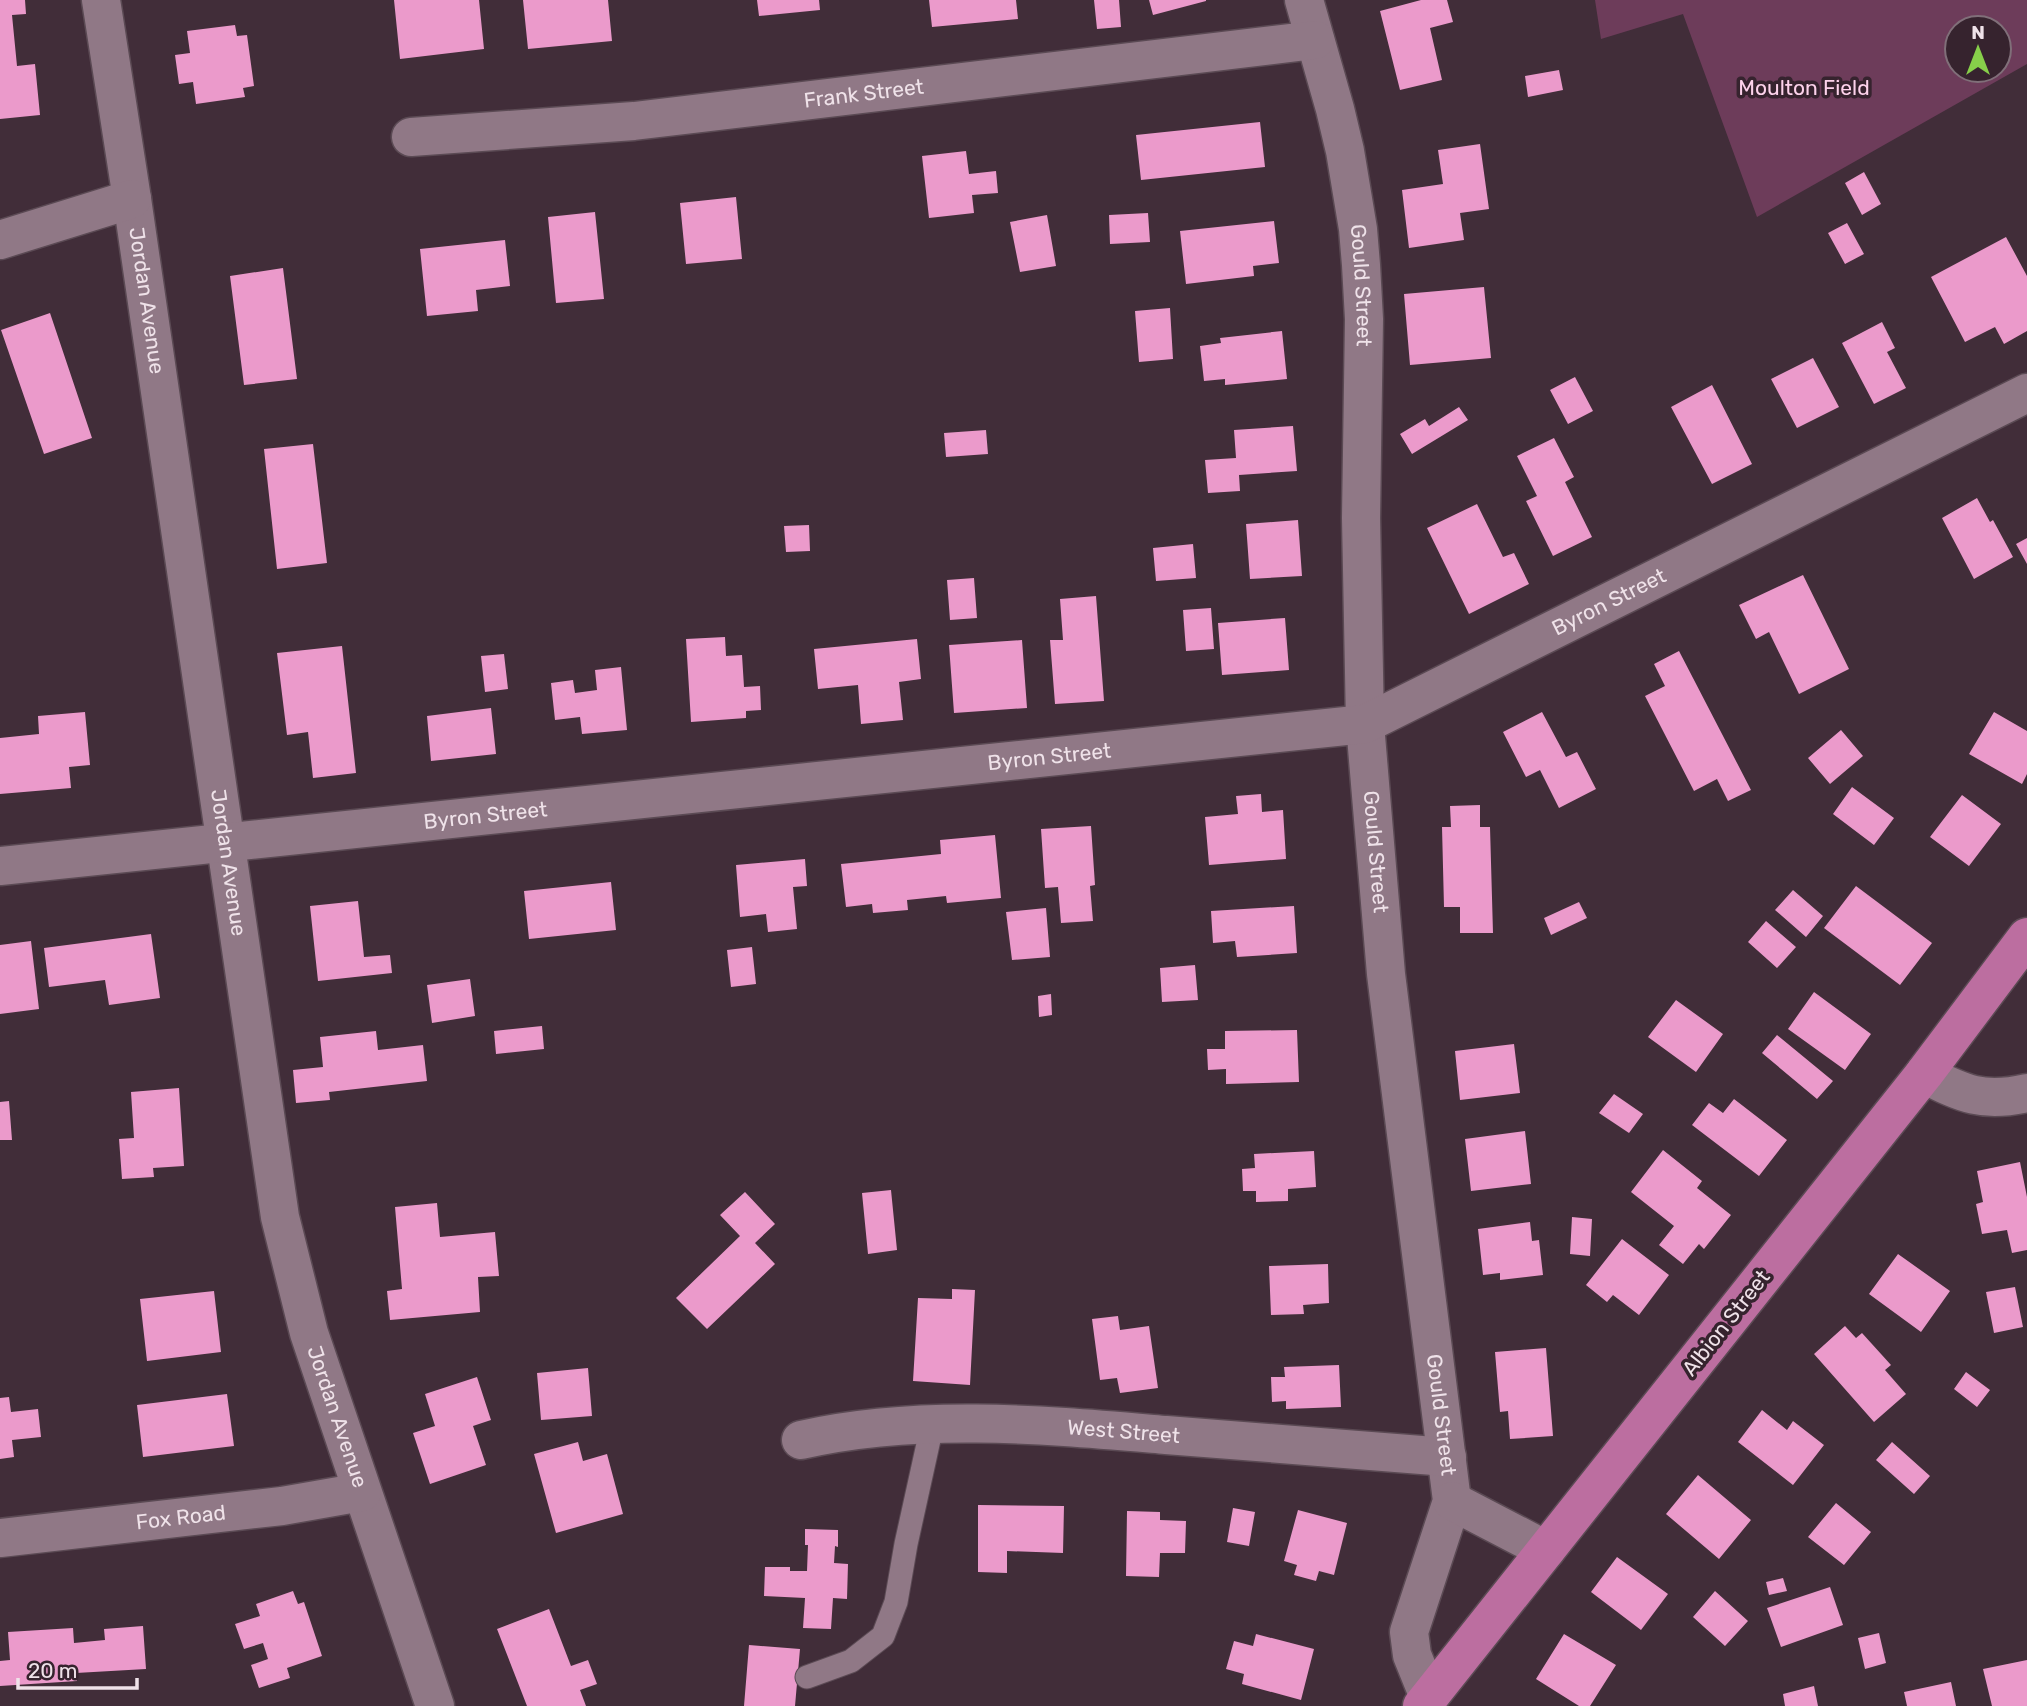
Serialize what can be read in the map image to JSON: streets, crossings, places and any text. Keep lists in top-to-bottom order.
{
  "streets": {
    "main road": ["Albion Street"],
    "street": [
      "Frank Street",
      "Gould Street",
      "Jordan Avenue",
      "Byron Street",
      "West Street",
      "Fox Road"
    ]
  },
  "crossings": [
    ["Frank Street", "Gould Street"],
    ["Gould Street", "Byron Street"],
    ["Gould Street", "Albion Street"],
    ["Gould Street", "West Street"],
    ["Jordan Avenue", "Byron Street"],
    ["Jordan Avenue", "Fox Road"]
  ],
  "parks": ["Moulton Field"],
  "scale_bar": "20 m",
  "north": "top"
}
